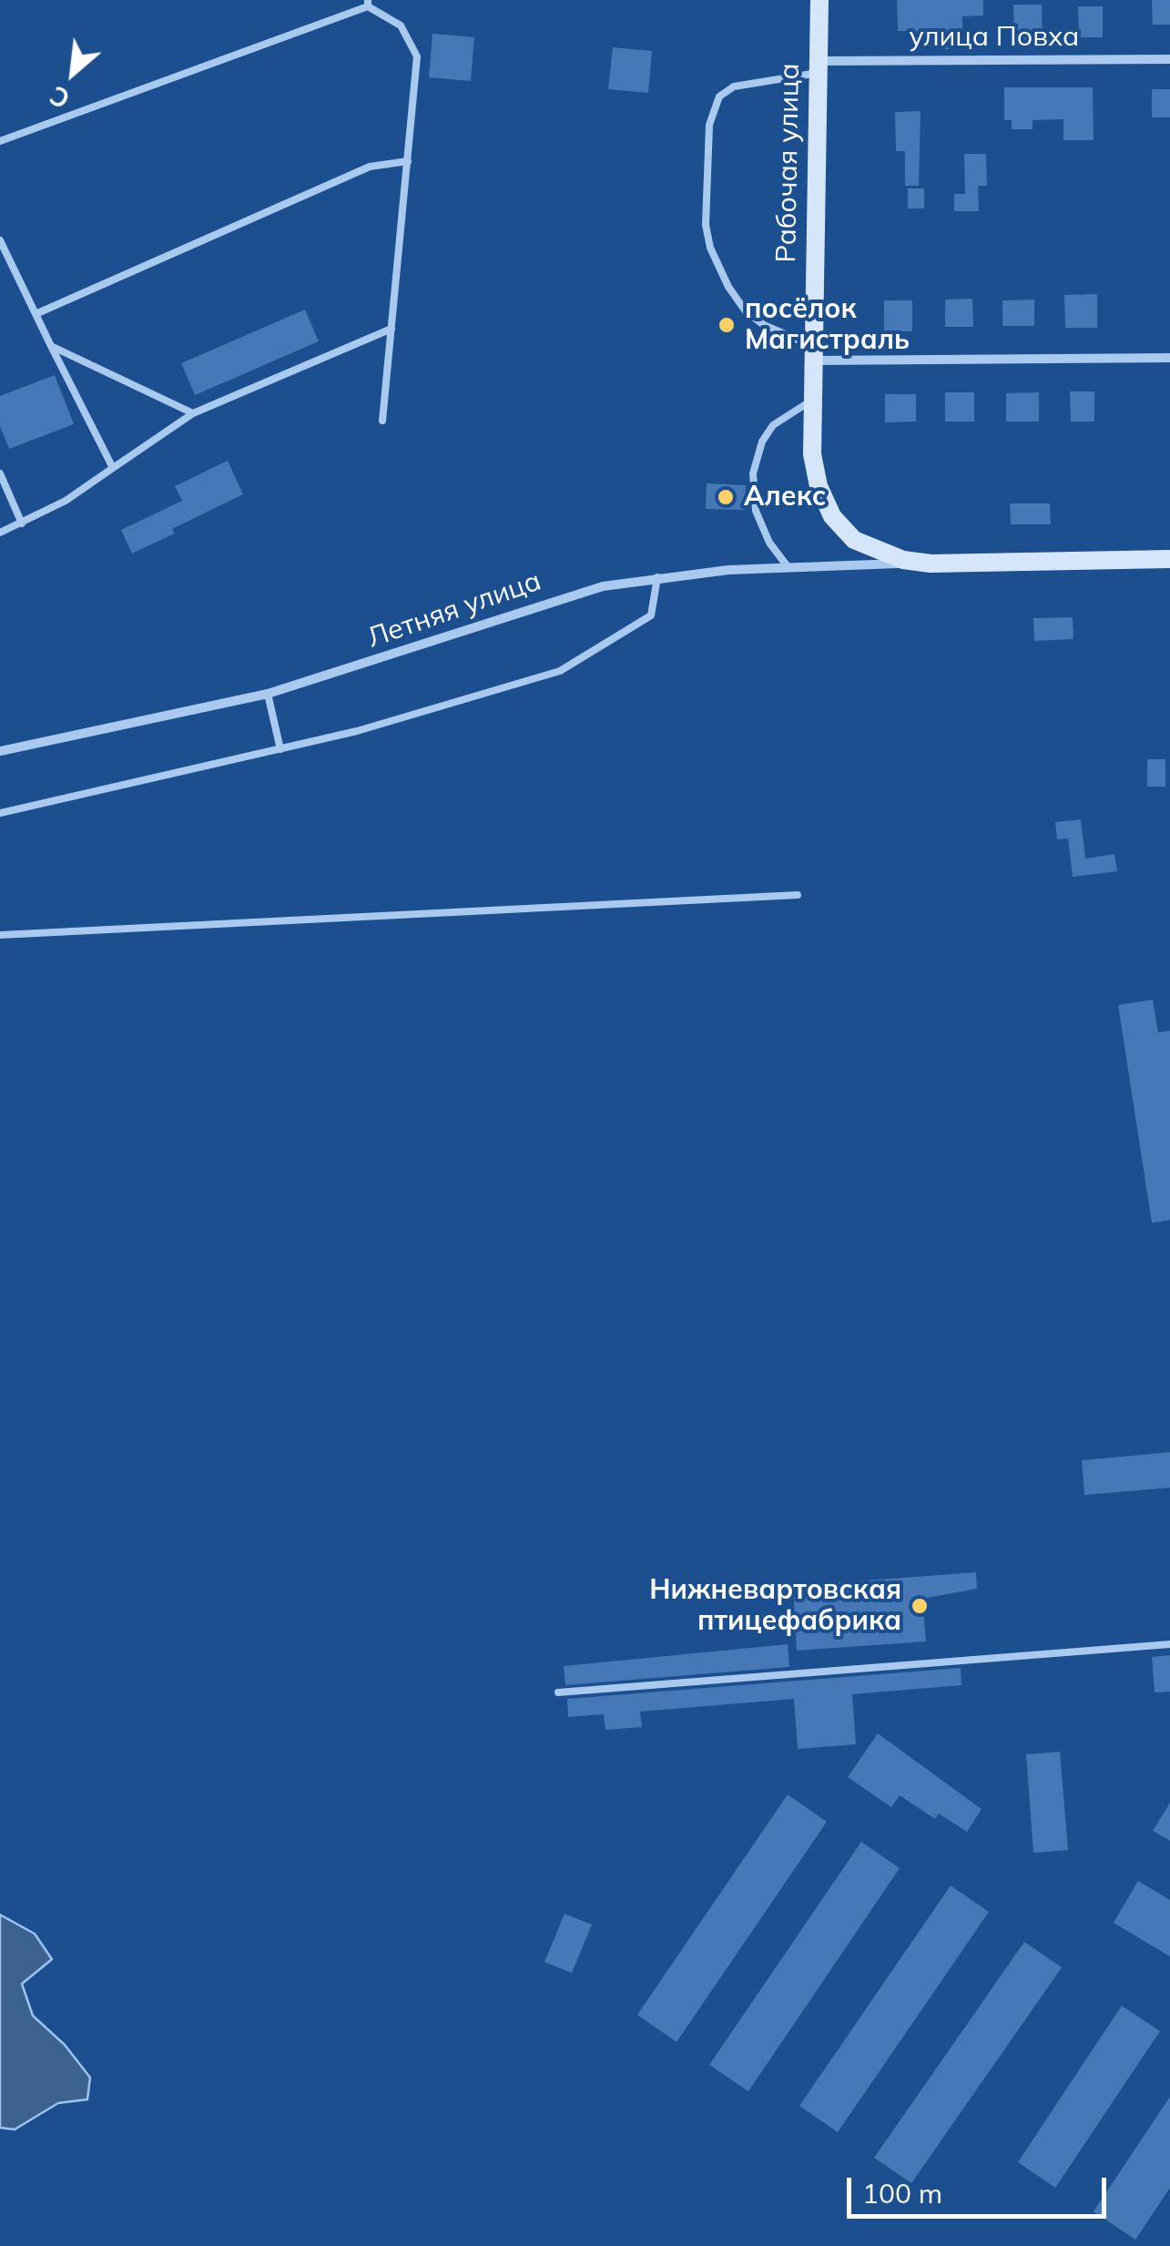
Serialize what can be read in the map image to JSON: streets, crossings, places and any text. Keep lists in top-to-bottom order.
{
  "streets": {
    "street": ["улица Повха", "Рабочая улица", "Летняя улица"]
  },
  "crossings": [
    ["улица Повха", "Рабочая улица"],
    ["Рабочая улица", "Летняя улица"]
  ],
  "places": ["посёлок Магистраль", "Алекс", "Нижневартовская птицефабрика"],
  "scale_bar": "100 m",
  "north": "bottom left"
}
